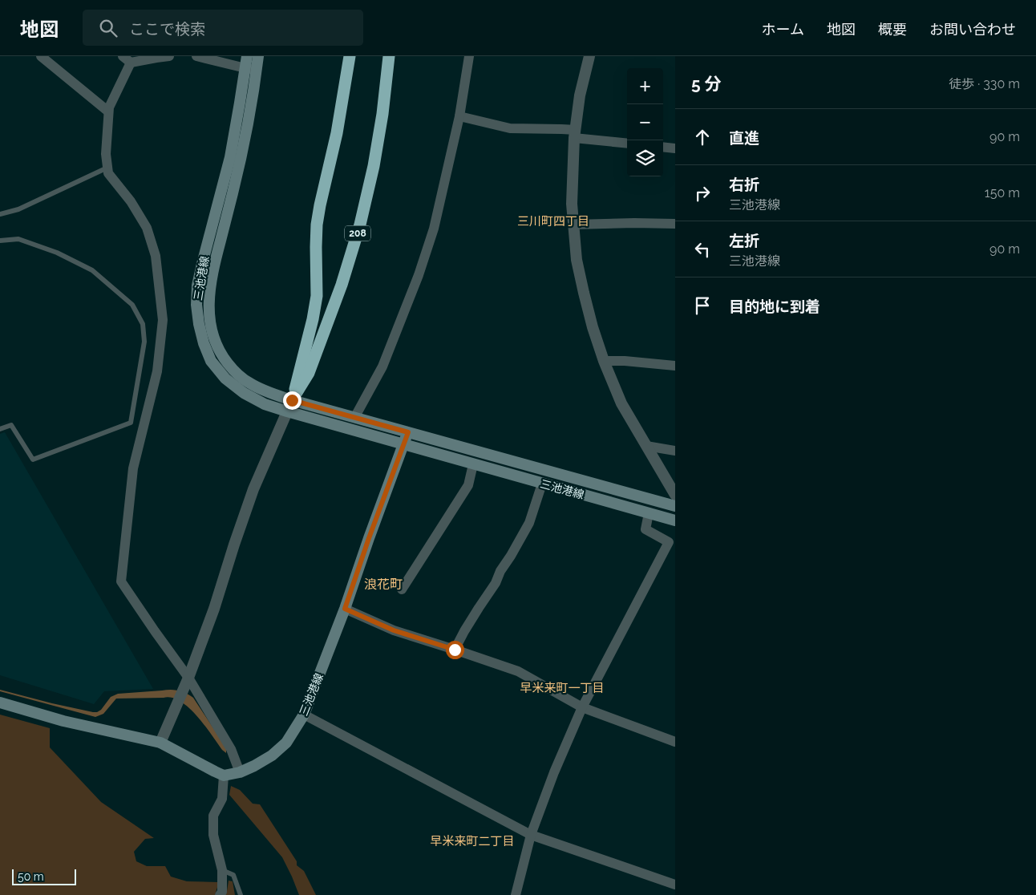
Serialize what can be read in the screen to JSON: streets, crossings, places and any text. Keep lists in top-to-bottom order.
{
  "streets": {
    "highway": ["208"],
    "main road": ["三池港線"]
  },
  "crossings": [
    ["208", "三池港線"]
  ],
  "districts": [
    "三川町四丁目",
    "浪花町",
    "早米来町一丁目",
    "早米来町二丁目"
  ],
  "scale_bar": "50 m",
  "page": {
    "header": "地図",
    "search": "ここで検索",
    "nav": [
      "ホーム",
      "地図",
      "概要",
      "お問い合わせ"
    ],
    "heading": ["5 分", "徒歩 · 330 m"],
    "map_buttons": ["+", "−"],
    "list": [
      ["直進", "90 m"],
      ["右折", "三池港線", "150 m"],
      ["左折", "三池港線", "90 m"],
      "目的地に到着"
    ],
    "scale": "50 m"
  }
}
